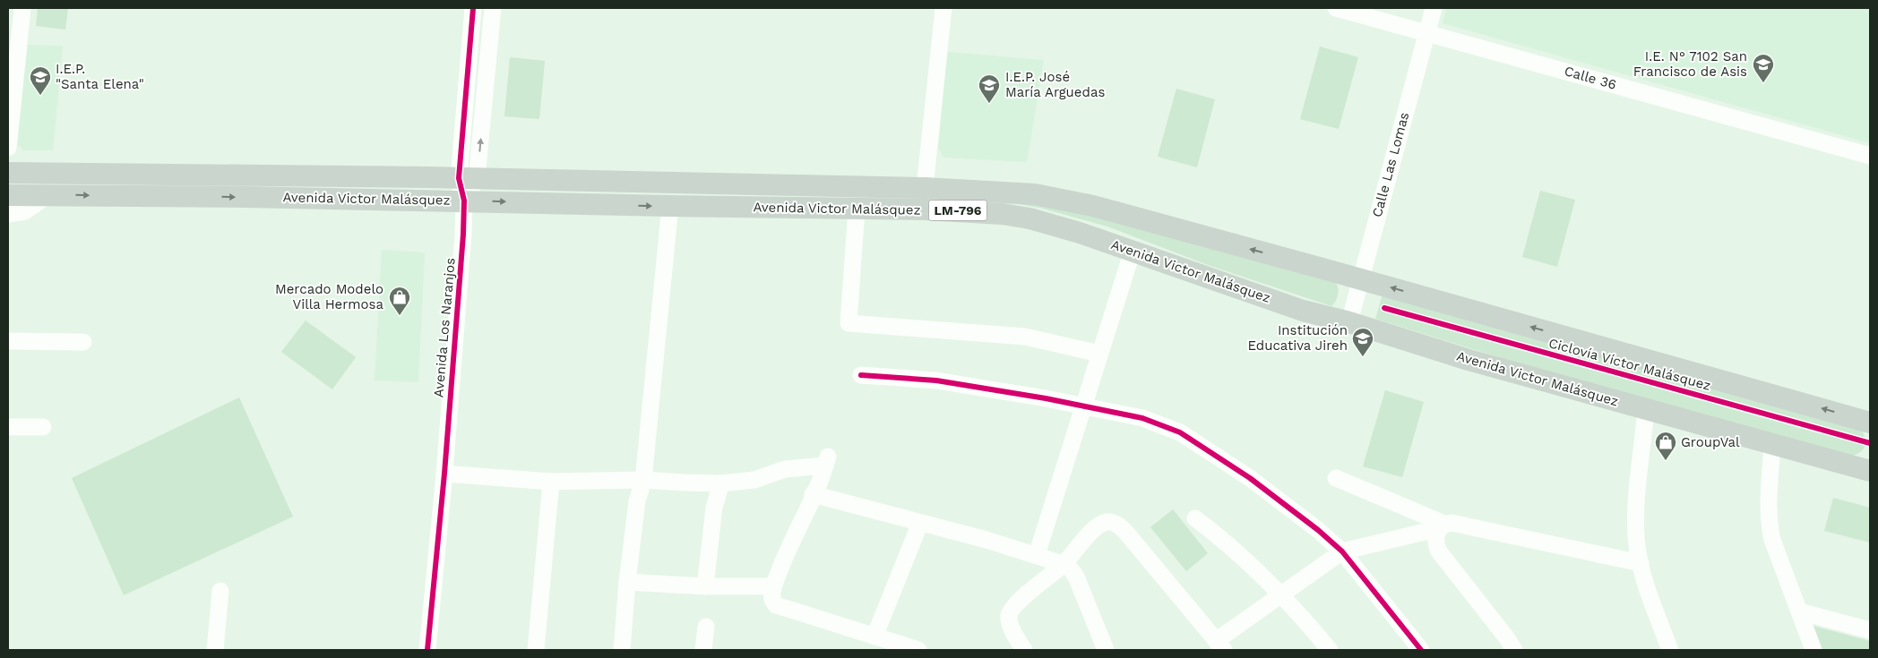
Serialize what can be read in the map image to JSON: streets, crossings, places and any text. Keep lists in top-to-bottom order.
{
  "streets": {
    "main road": ["Avenida Victor Malásquez", "LM-796"],
    "street": ["Calle 36", "Calle Las Lomas", "Avenida Los Naranjos"],
    "cycle path": ["Ciclovía Víctor Malásquez"]
  },
  "crossings": [
    ["Calle 36", "Calle Las Lomas"],
    ["Calle Las Lomas", "Avenida Victor Malásquez"],
    ["Avenida Victor Malásquez", "Avenida Los Naranjos"]
  ],
  "places": {
    "school or university": [
      "I.E. N° 7102 San Francisco de Asis",
      "I.E.P. \"Santa Elena\"",
      "I.E.P. José María Arguedas",
      "Institución Educativa Jireh"
    ],
    "shop": ["Mercado Modelo Villa Hermosa", "GroupVal"]
  }
}
